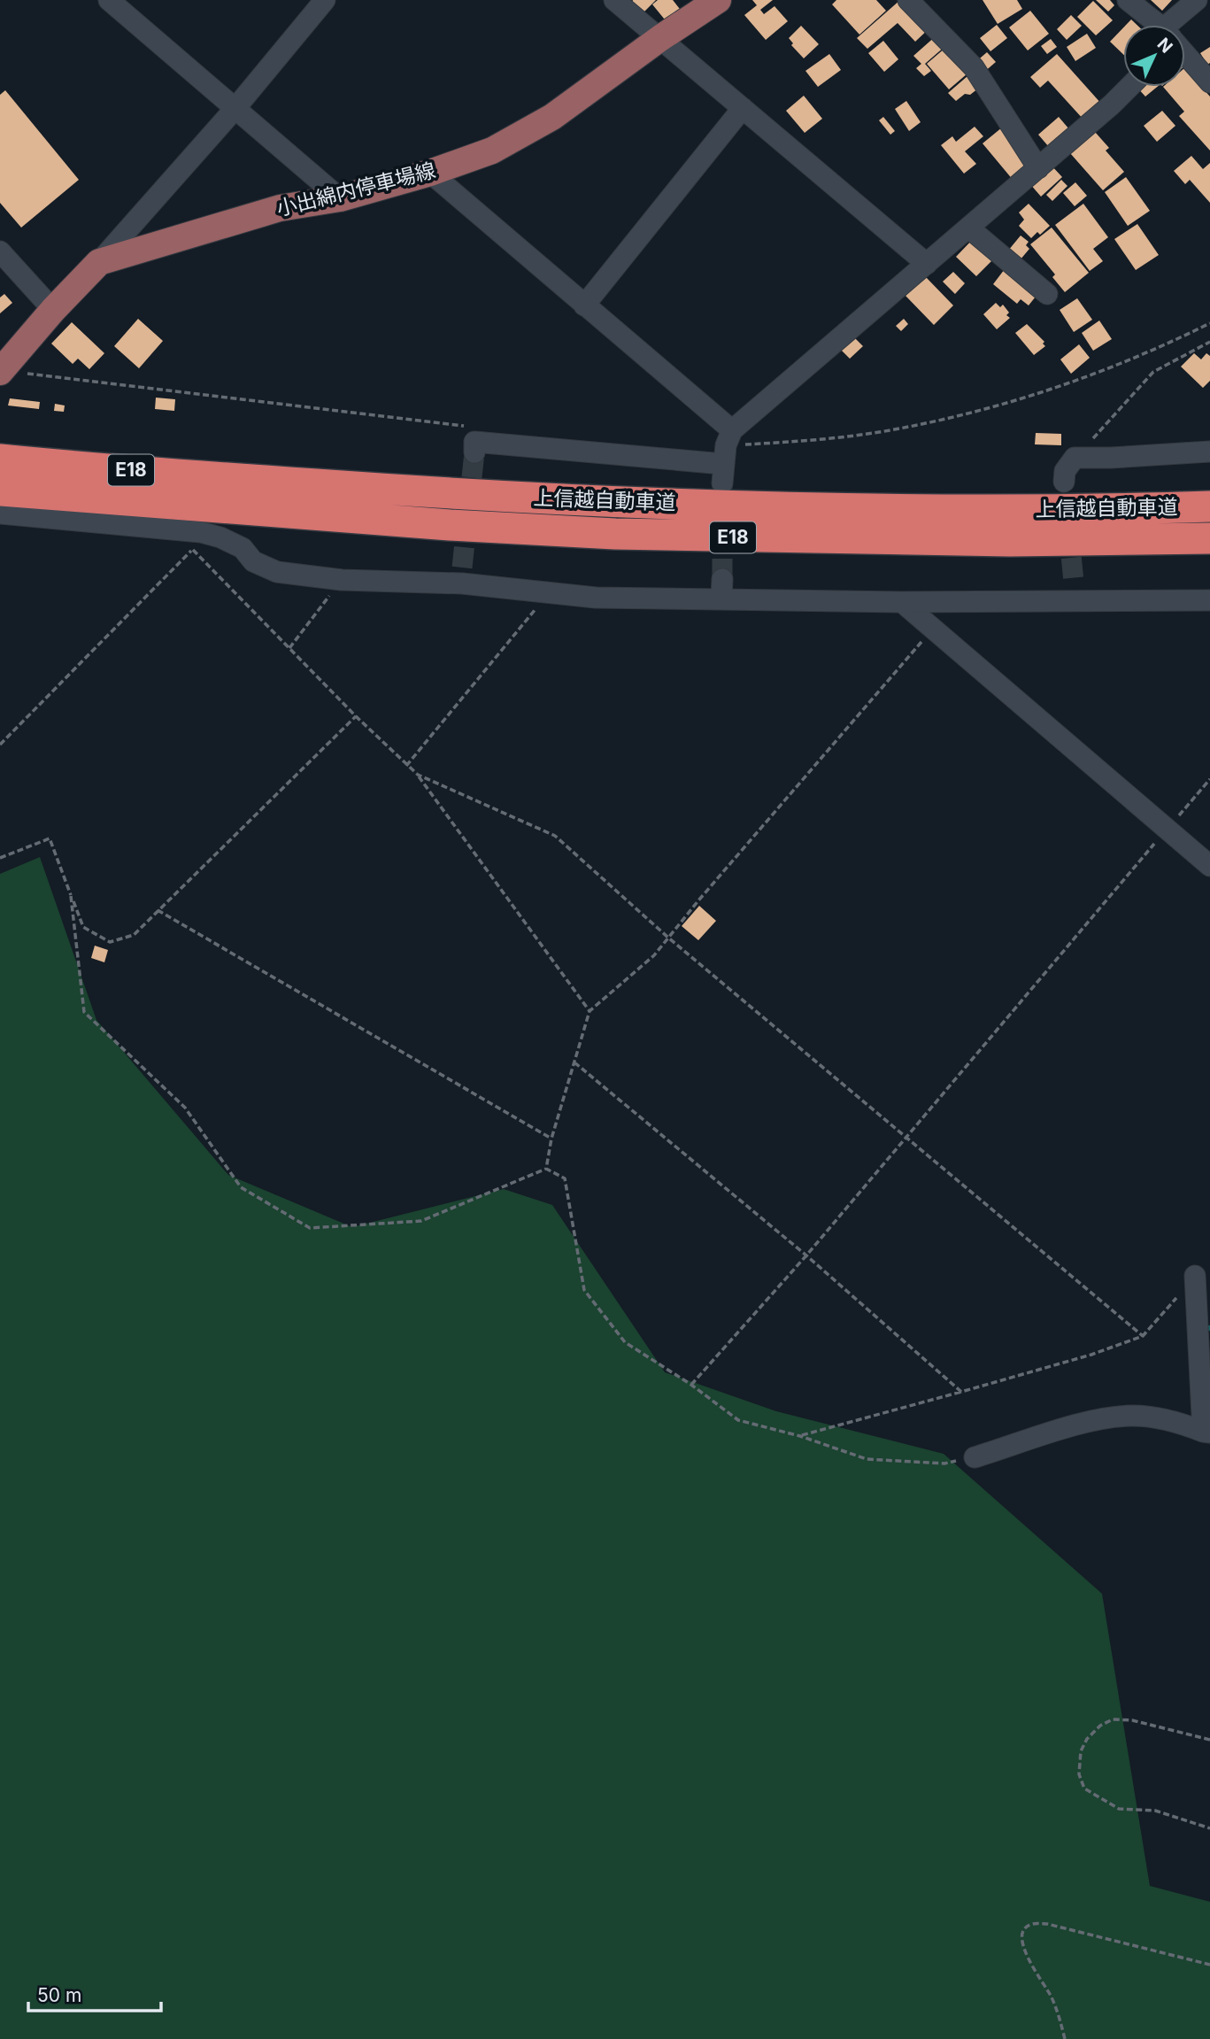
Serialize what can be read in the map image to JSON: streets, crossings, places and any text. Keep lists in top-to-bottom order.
{
  "streets": {
    "highway": ["E18", "上信越自動車道"],
    "main road": ["小出綿内停車場線"]
  },
  "scale_bar": "50 m",
  "north": "top right"
}
